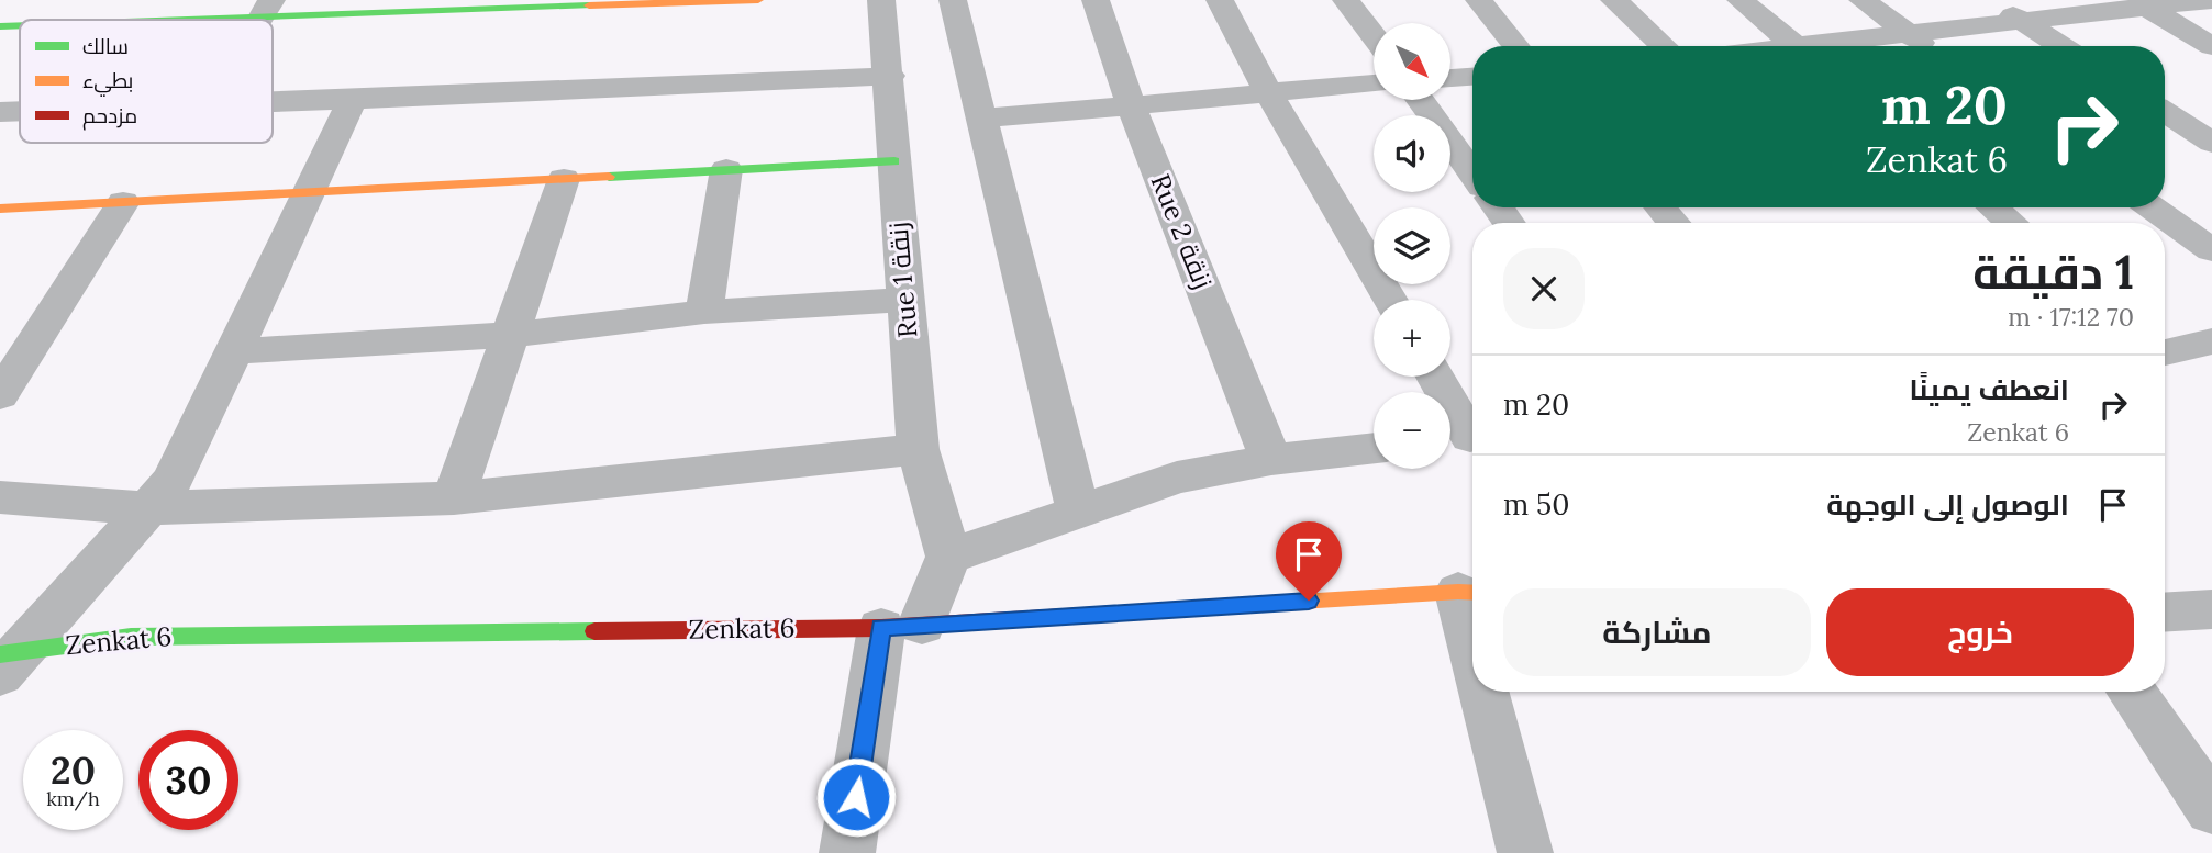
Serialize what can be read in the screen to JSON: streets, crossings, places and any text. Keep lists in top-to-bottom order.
{
  "streets": {
    "street": ["Rue 2 زنقة", "Rue 1 زنقة", "Zenkat 6"]
  },
  "legend": ["سالك", "بطيء", "مزدحم"],
  "north": "bottom right",
  "page": {
    "map_buttons": ["+", "−"],
    "turn": ["20 m", "Zenkat 6"],
    "heading": ["1 دقيقة", "70 m · 17:12"],
    "list": [
      {
        "name": "انعطف يمينًا",
        "note": "Zenkat 6",
        "value": "20 m"
      },
      {
        "name": "الوصول إلى الوجهة",
        "value": "50 m"
      }
    ],
    "buttons": ["خروج", "مشاركة"],
    "speed": "20 km/h",
    "limit": "30"
  }
}
